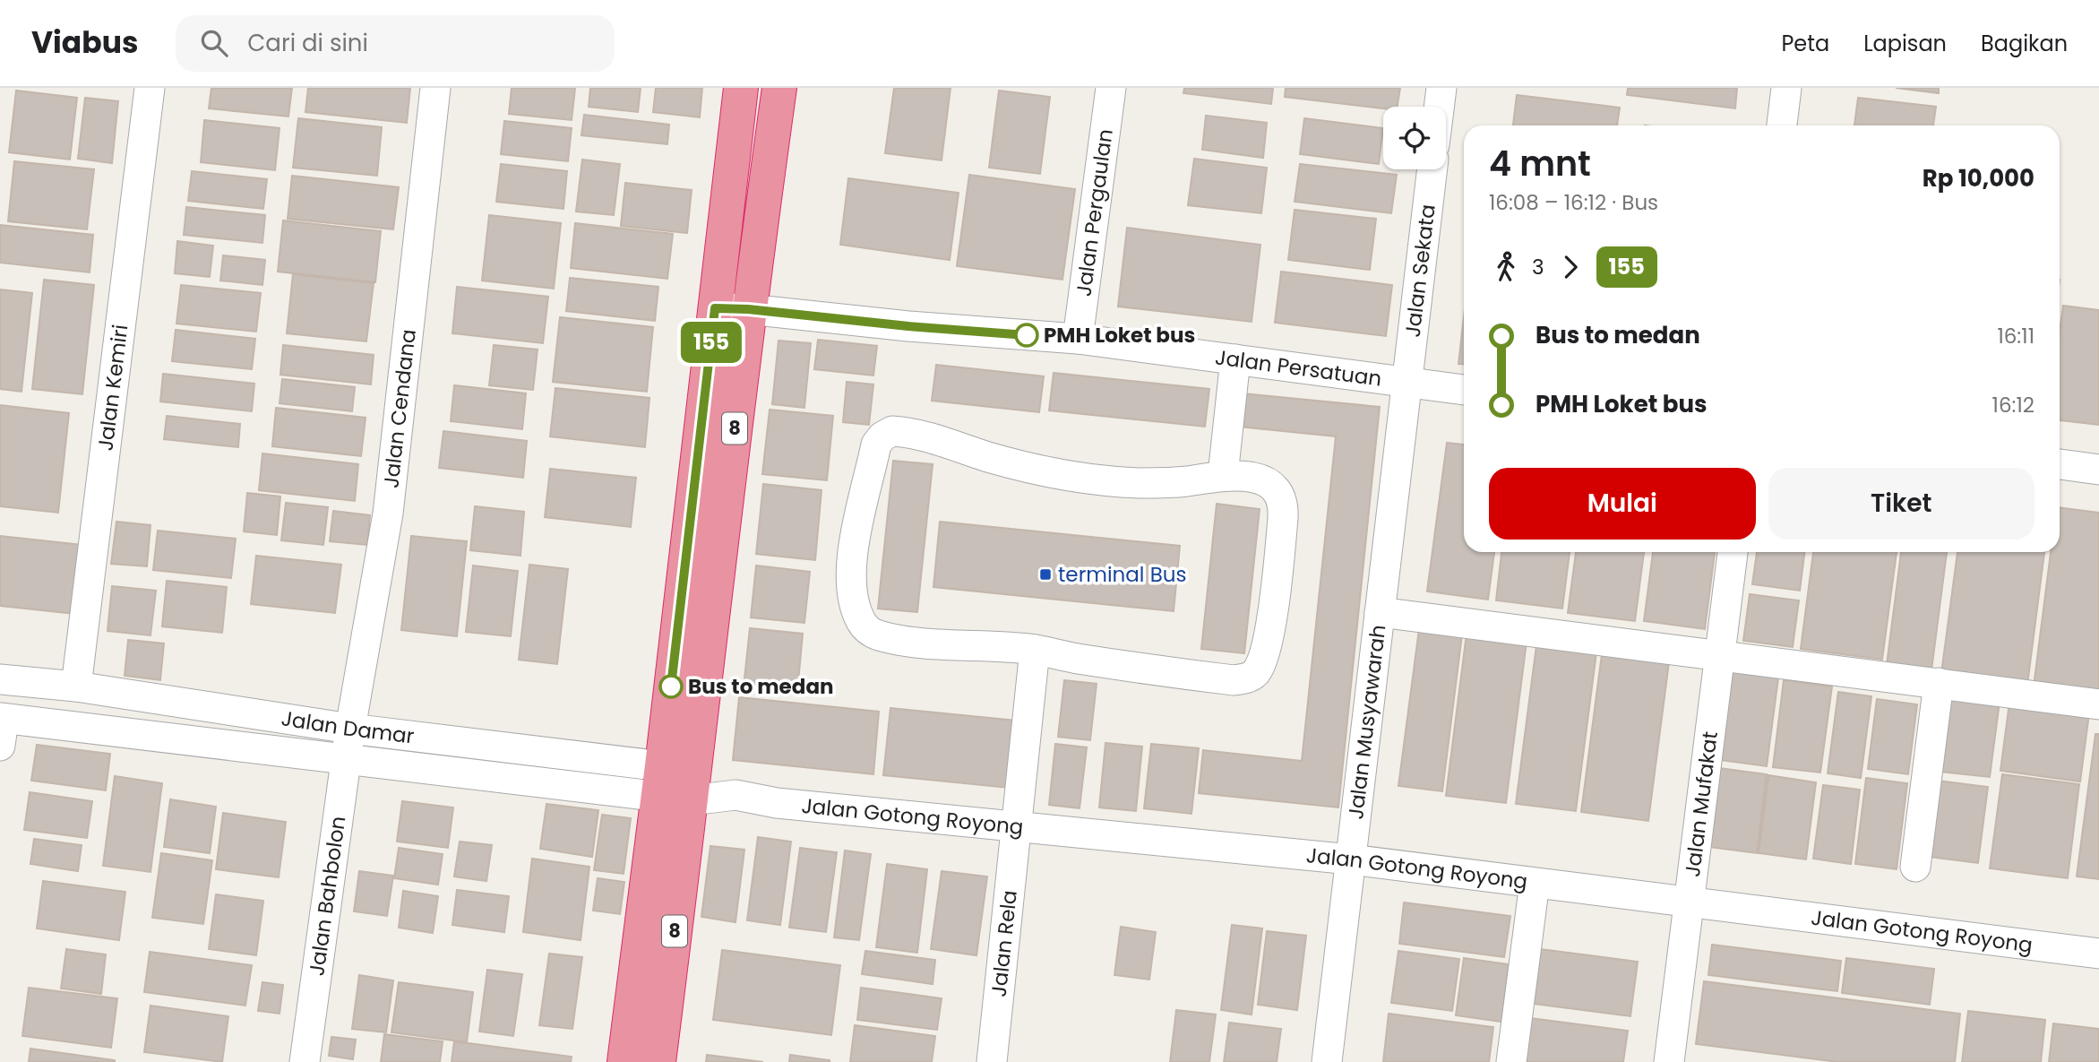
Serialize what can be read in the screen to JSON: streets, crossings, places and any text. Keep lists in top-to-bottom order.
{
  "streets": {
    "highway": ["8"],
    "street": [
      "Jalan Pergaulan",
      "Jalan Sekata",
      "Jalan Persatuan",
      "Jalan Kemiri",
      "Jalan Cendana",
      "Jalan Musyawarah",
      "Jalan Damar",
      "Jalan Mufakat",
      "Jalan Gotong Royong",
      "Jalan Bahbolon",
      "Jalan Rela"
    ]
  },
  "crossings": [
    ["Jalan Pergaulan", "Jalan Persatuan"],
    ["Jalan Sekata", "Jalan Persatuan"],
    ["Jalan Sekata", "Jalan Musyawarah"],
    ["Jalan Persatuan", "8"],
    ["Jalan Persatuan", "Jalan Musyawarah"],
    ["Jalan Kemiri", "Jalan Damar"],
    ["Jalan Cendana", "Jalan Damar"],
    ["Jalan Cendana", "Jalan Bahbolon"],
    ["8", "Jalan Damar"],
    ["8", "Jalan Gotong Royong"],
    ["Jalan Musyawarah", "Jalan Gotong Royong"],
    ["Jalan Damar", "Jalan Gotong Royong"],
    ["Jalan Damar", "Jalan Bahbolon"],
    ["Jalan Mufakat", "Jalan Gotong Royong"],
    ["Jalan Gotong Royong", "Jalan Rela"]
  ],
  "places": {
    "other": ["PMH Loket bus", "Bus to medan"],
    "transit": ["terminal Bus"]
  },
  "lines": ["bus line 155"],
  "page": {
    "header": "Viabus",
    "search": "Cari di sini",
    "nav": ["Peta", "Lapisan", "Bagikan"],
    "on_map": "155",
    "heading": ["4 mnt", "16:08 – 16:12 · Bus", "Rp 10,000"],
    "legs": ["3", "155"],
    "list": [
      {
        "name": "Bus to medan",
        "value": "16:11"
      },
      {
        "name": "PMH Loket bus",
        "value": "16:12"
      }
    ],
    "buttons": ["Mulai", "Tiket"]
  }
}
